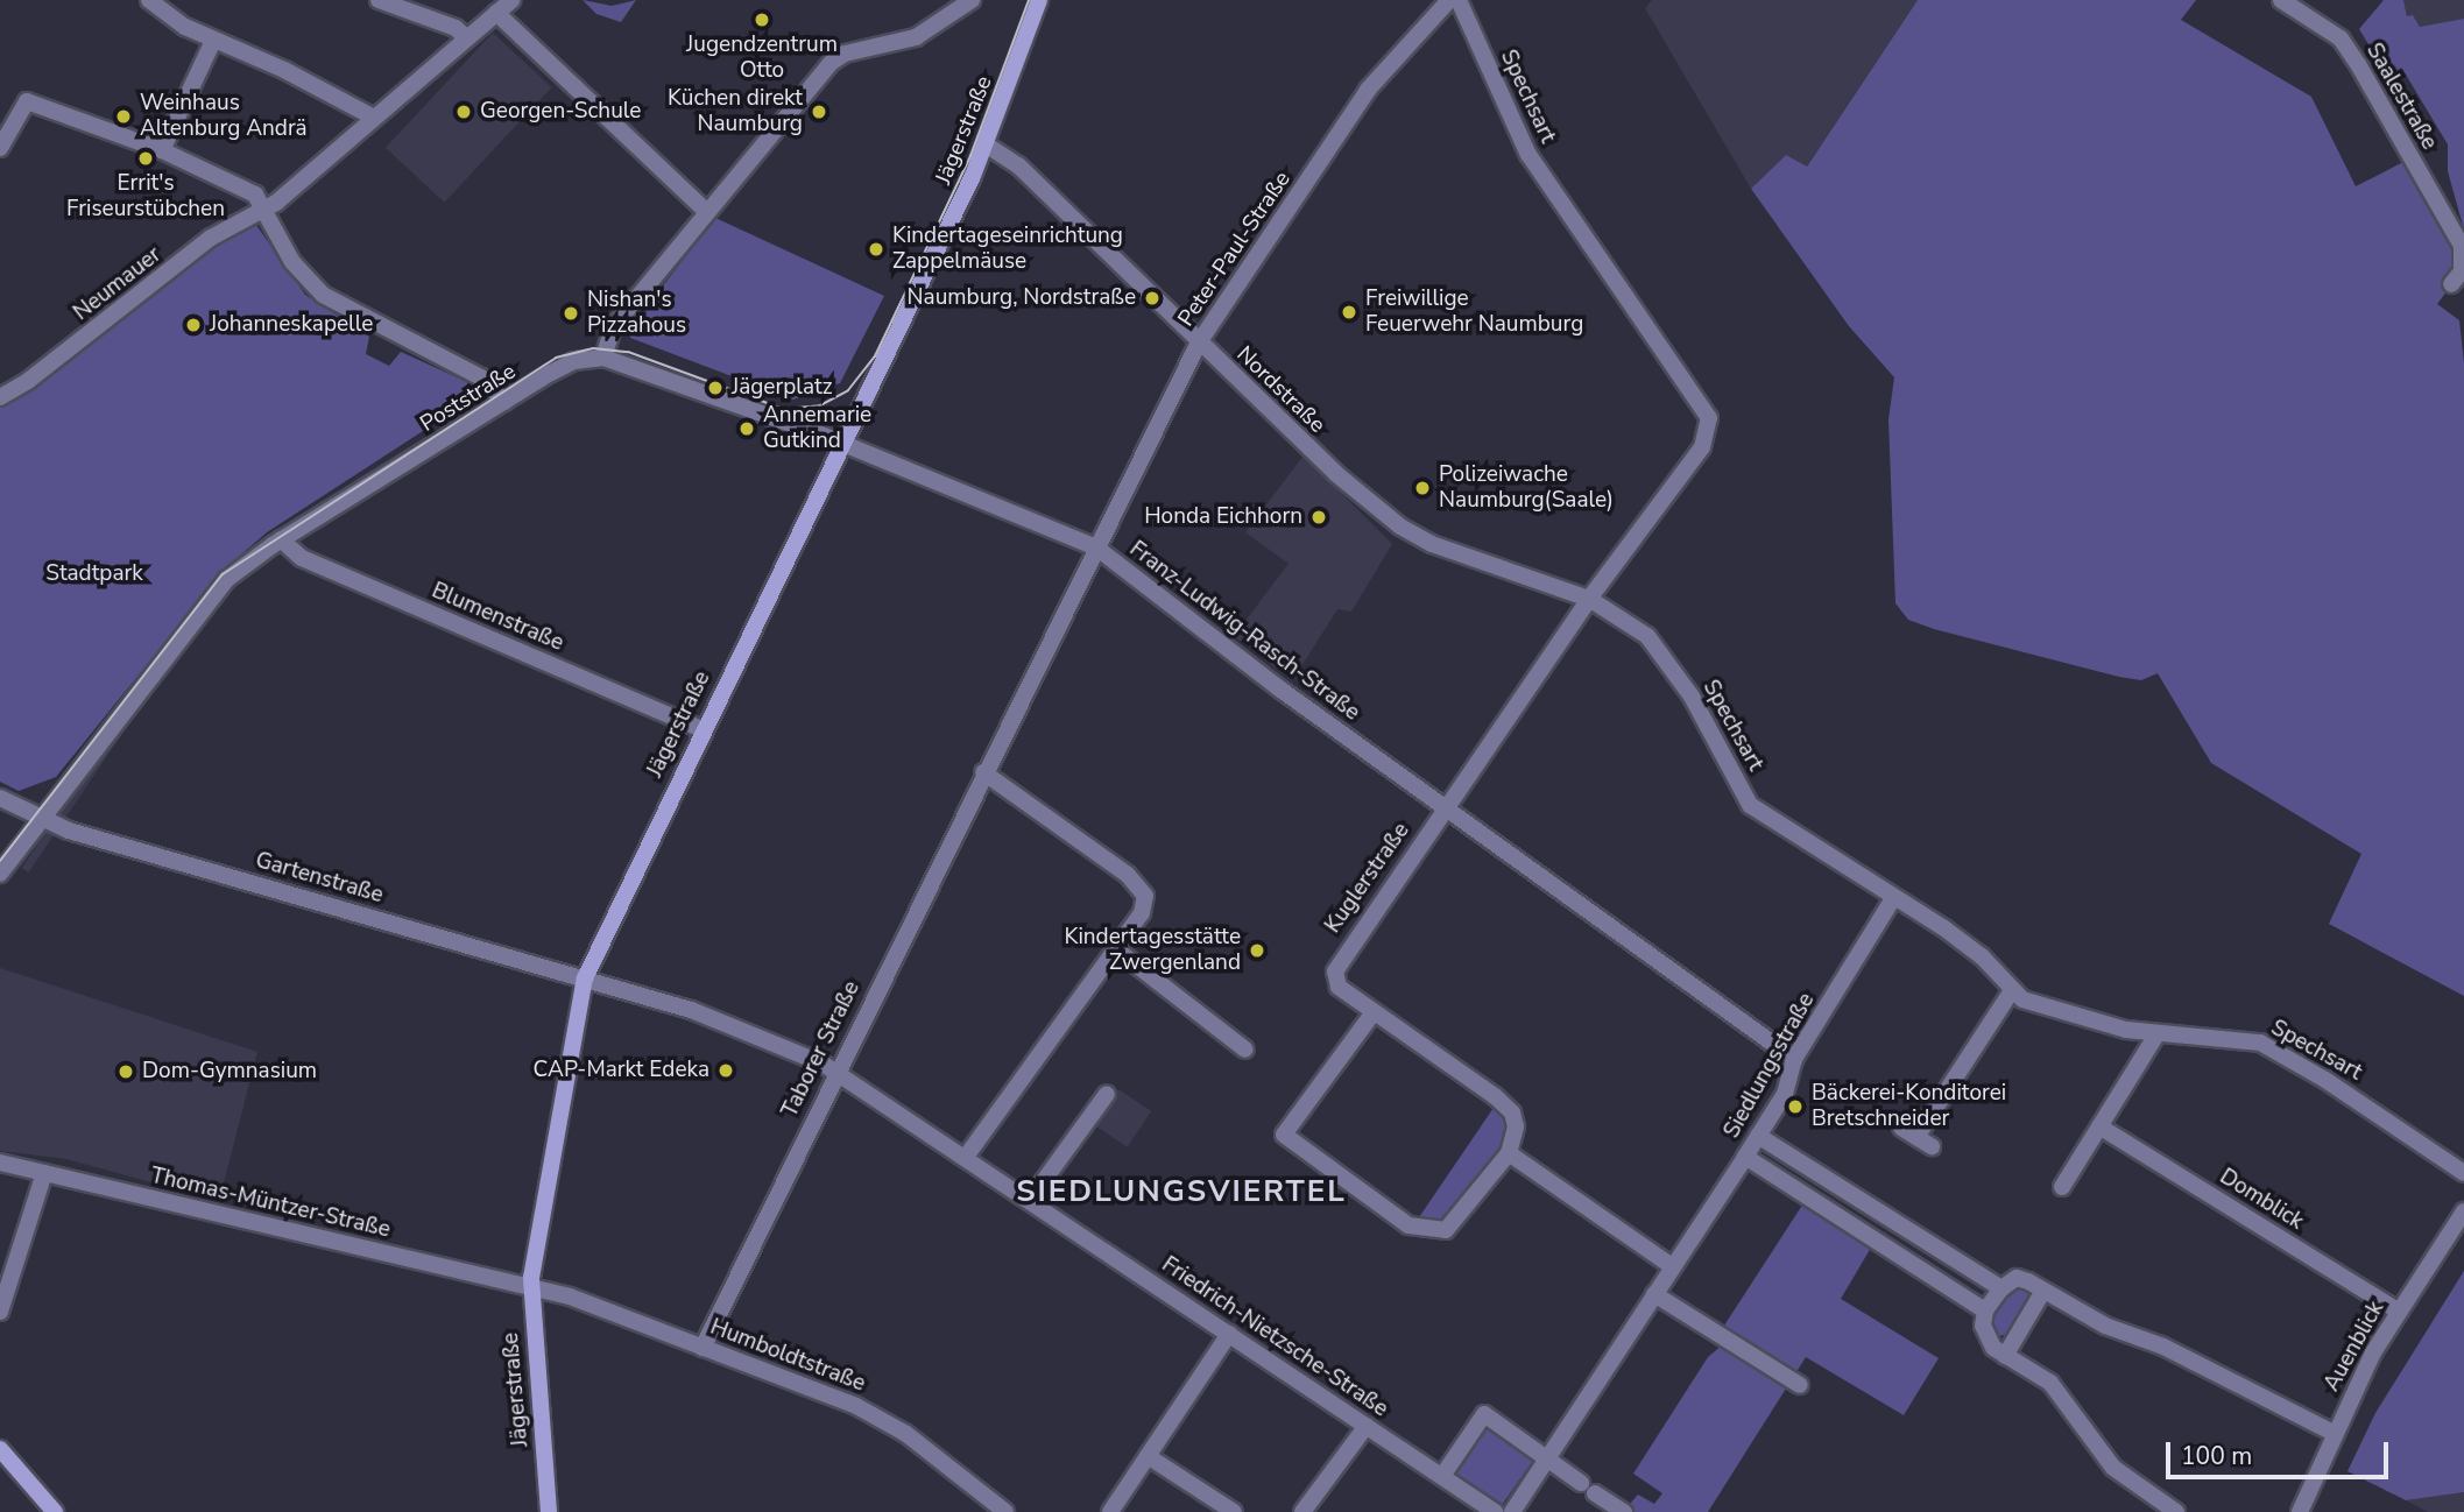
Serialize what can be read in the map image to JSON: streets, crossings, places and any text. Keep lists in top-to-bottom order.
{
  "streets": {
    "main road": ["Jägerstraße"],
    "street": [
      "Spechsart",
      "Saalestraße",
      "Peter-Paul-Straße",
      "Neumauer",
      "Nordstraße",
      "Poststraße",
      "Blumenstraße",
      "Franz-Ludwig-Rasch-Straße",
      "Gartenstraße",
      "Kuglerstraße",
      "Taborer Straße",
      "Siedlungsstraße",
      "Domblick",
      "Thomas-Müntzer-Straße",
      "Friedrich-Nietzsche-Straße",
      "Auenblick",
      "Humboldtstraße"
    ]
  },
  "crossings": [
    ["Spechsart", "Nordstraße"],
    ["Spechsart", "Kuglerstraße"],
    ["Spechsart", "Siedlungsstraße"],
    ["Jägerstraße", "Nordstraße"],
    ["Jägerstraße", "Blumenstraße"],
    ["Jägerstraße", "Franz-Ludwig-Rasch-Straße"],
    ["Jägerstraße", "Gartenstraße"],
    ["Jägerstraße", "Thomas-Müntzer-Straße"],
    ["Jägerstraße", "Friedrich-Nietzsche-Straße"],
    ["Jägerstraße", "Humboldtstraße"],
    ["Peter-Paul-Straße", "Nordstraße"],
    ["Peter-Paul-Straße", "Franz-Ludwig-Rasch-Straße"],
    ["Peter-Paul-Straße", "Taborer Straße"],
    ["Nordstraße", "Kuglerstraße"],
    ["Poststraße", "Blumenstraße"],
    ["Poststraße", "Franz-Ludwig-Rasch-Straße"],
    ["Poststraße", "Gartenstraße"],
    ["Franz-Ludwig-Rasch-Straße", "Kuglerstraße"],
    ["Franz-Ludwig-Rasch-Straße", "Taborer Straße"],
    ["Franz-Ludwig-Rasch-Straße", "Siedlungsstraße"],
    ["Gartenstraße", "Friedrich-Nietzsche-Straße"],
    ["Taborer Straße", "Friedrich-Nietzsche-Straße"],
    ["Taborer Straße", "Humboldtstraße"],
    ["Domblick", "Auenblick"],
    ["Thomas-Müntzer-Straße", "Humboldtstraße"]
  ],
  "districts": ["SIEDLUNGSVIERTEL"],
  "parks": ["Stadtpark"],
  "places": [
    "Jugendzentrum Otto",
    "Georgen-Schule",
    "Küchen direkt Naumburg",
    "Weinhaus Altenburg Andrä",
    "Errit's Friseurstübchen",
    "Kindertageseinrichtung Zappelmäuse",
    "Naumburg, Nordstraße",
    "Freiwillige Feuerwehr Naumburg",
    "Nishan's Pizzahous",
    "Johanneskapelle",
    "Jägerplatz",
    "Annemarie Gutkind",
    "Polizeiwache Naumburg(Saale)",
    "Honda Eichhorn",
    "Kindertagesstätte Zwergenland",
    "CAP-Markt Edeka",
    "Dom-Gymnasium",
    "Bäckerei-Konditorei Bretschneider"
  ],
  "scale_bar": "100 m"
}
